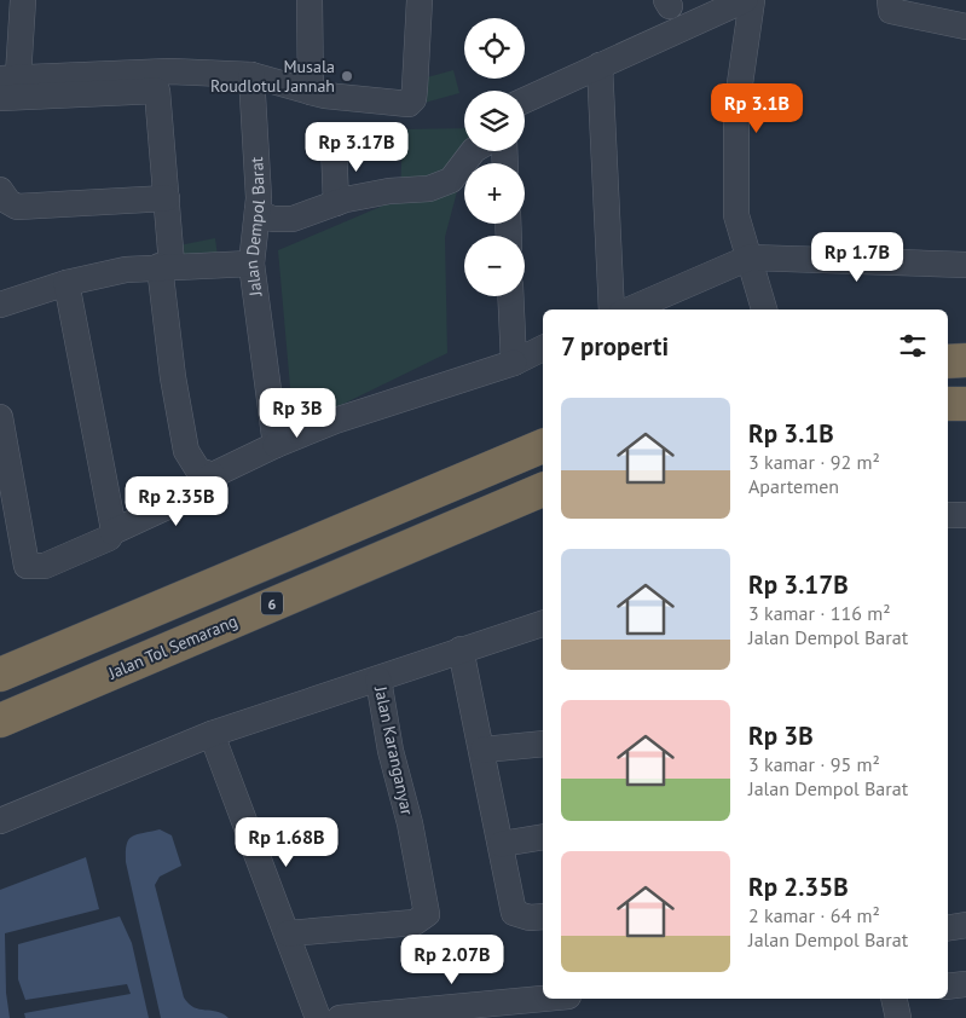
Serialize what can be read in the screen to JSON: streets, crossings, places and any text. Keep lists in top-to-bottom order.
{
  "streets": {
    "highway": ["6", "Jalan Tol Semarang"],
    "street": ["Jalan Dempol Barat", "Jalan Karanganyar"]
  },
  "places": ["Musala Roudlotul Jannah"],
  "page": {
    "map_buttons": ["+", "−"],
    "price": [
      "Rp 3.1B",
      "Rp 3.17B",
      "Rp 1.7B",
      "Rp 3B",
      "Rp 2.35B",
      "Rp 1.68B",
      "Rp 2.07B"
    ],
    "heading": "7 properti",
    "list": [
      {
        "name": "Rp 3.1B",
        "note": "3 kamar · 92 m² · Apartemen"
      },
      {
        "name": "Rp 3.17B",
        "note": "3 kamar · 116 m² · Jalan Dempol Barat"
      },
      {
        "name": "Rp 3B",
        "note": "3 kamar · 95 m² · Jalan Dempol Barat"
      },
      {
        "name": "Rp 2.35B",
        "note": "2 kamar · 64 m² · Jalan Dempol Barat"
      }
    ]
  }
}
